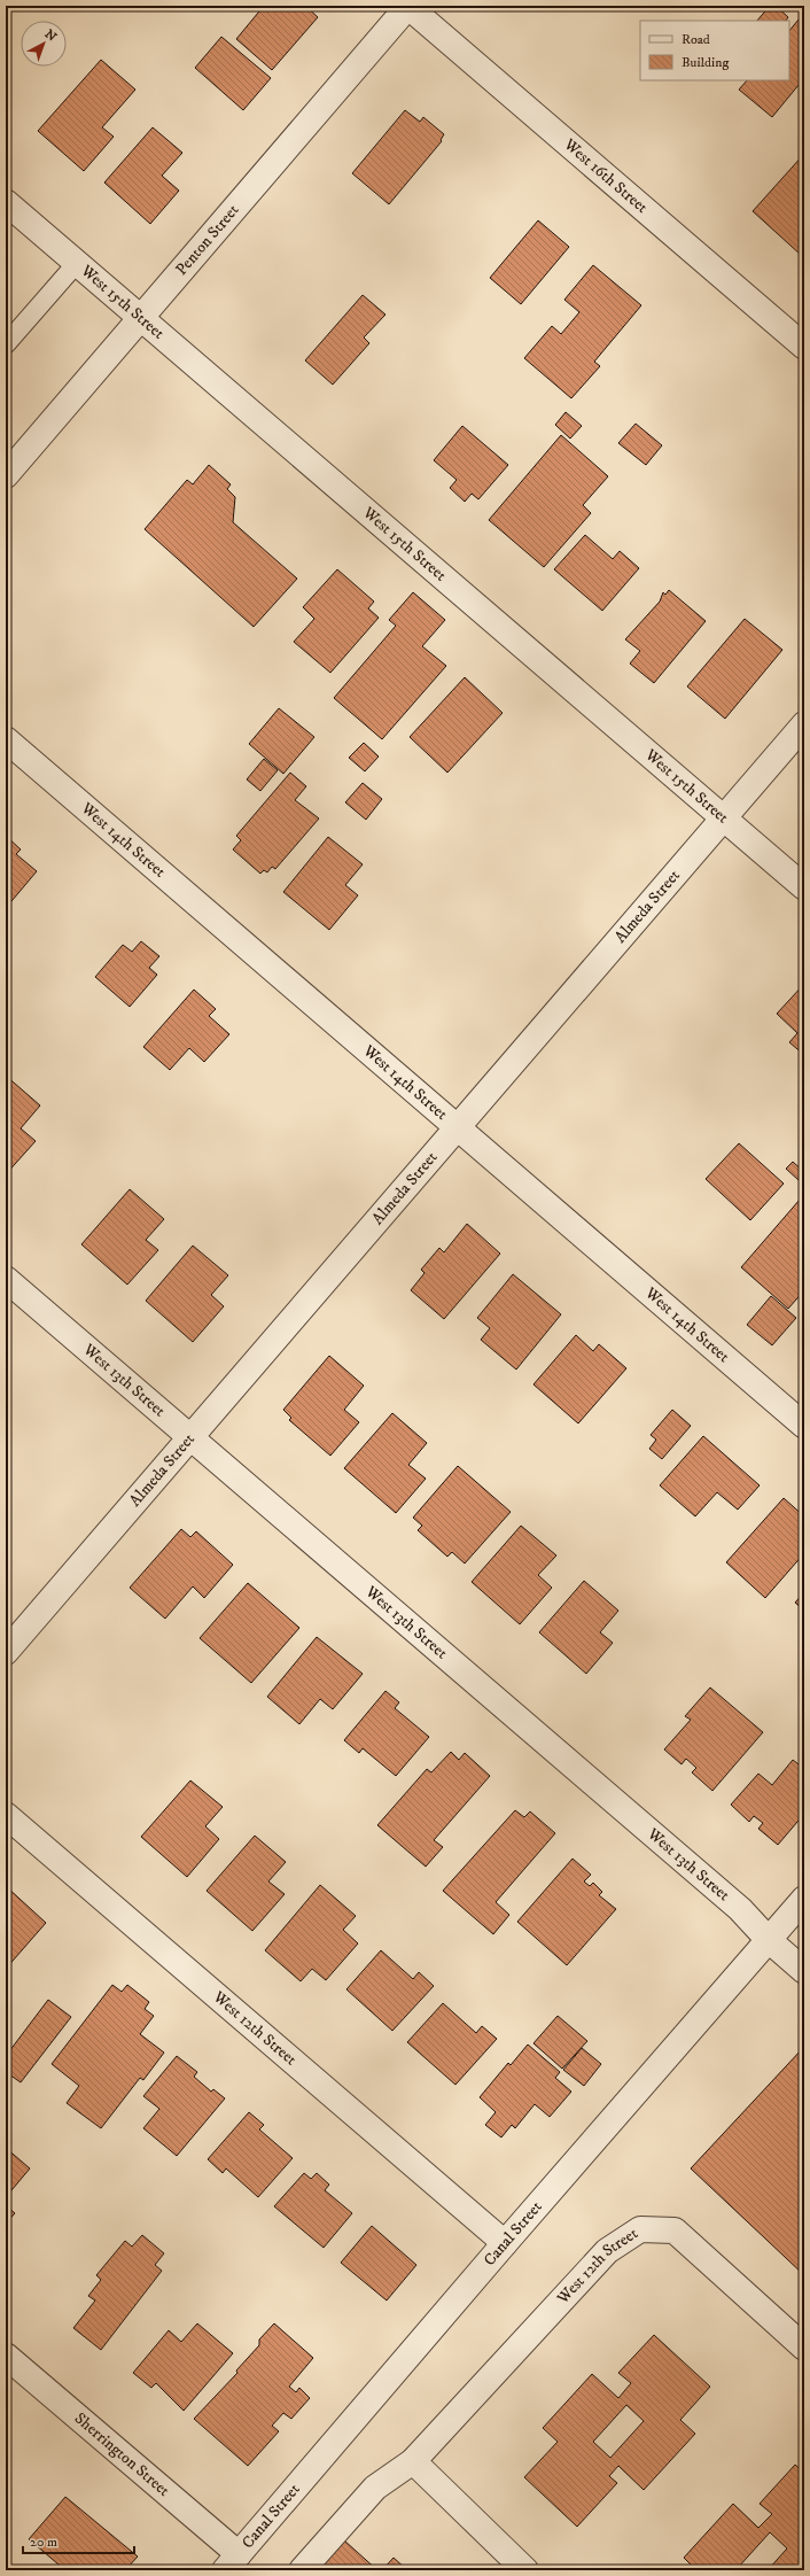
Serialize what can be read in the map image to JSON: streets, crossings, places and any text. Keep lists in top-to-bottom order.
{
  "streets": {
    "street": [
      "West 16th Street",
      "Penton Street",
      "West 15th Street",
      "West 14th Street",
      "Almeda Street",
      "West 13th Street",
      "West 12th Street",
      "Canal Street",
      "Sherrington Street"
    ]
  },
  "crossings": [
    ["West 16th Street", "Penton Street"],
    ["Penton Street", "West 15th Street"],
    ["West 15th Street", "Almeda Street"],
    ["West 14th Street", "Almeda Street"],
    ["Almeda Street", "West 13th Street"],
    ["West 13th Street", "Canal Street"],
    ["West 12th Street", "Canal Street"],
    ["Canal Street", "Sherrington Street"]
  ],
  "legend": ["Road", "Building"],
  "scale_bar": "20 m",
  "north": "top right"
}
